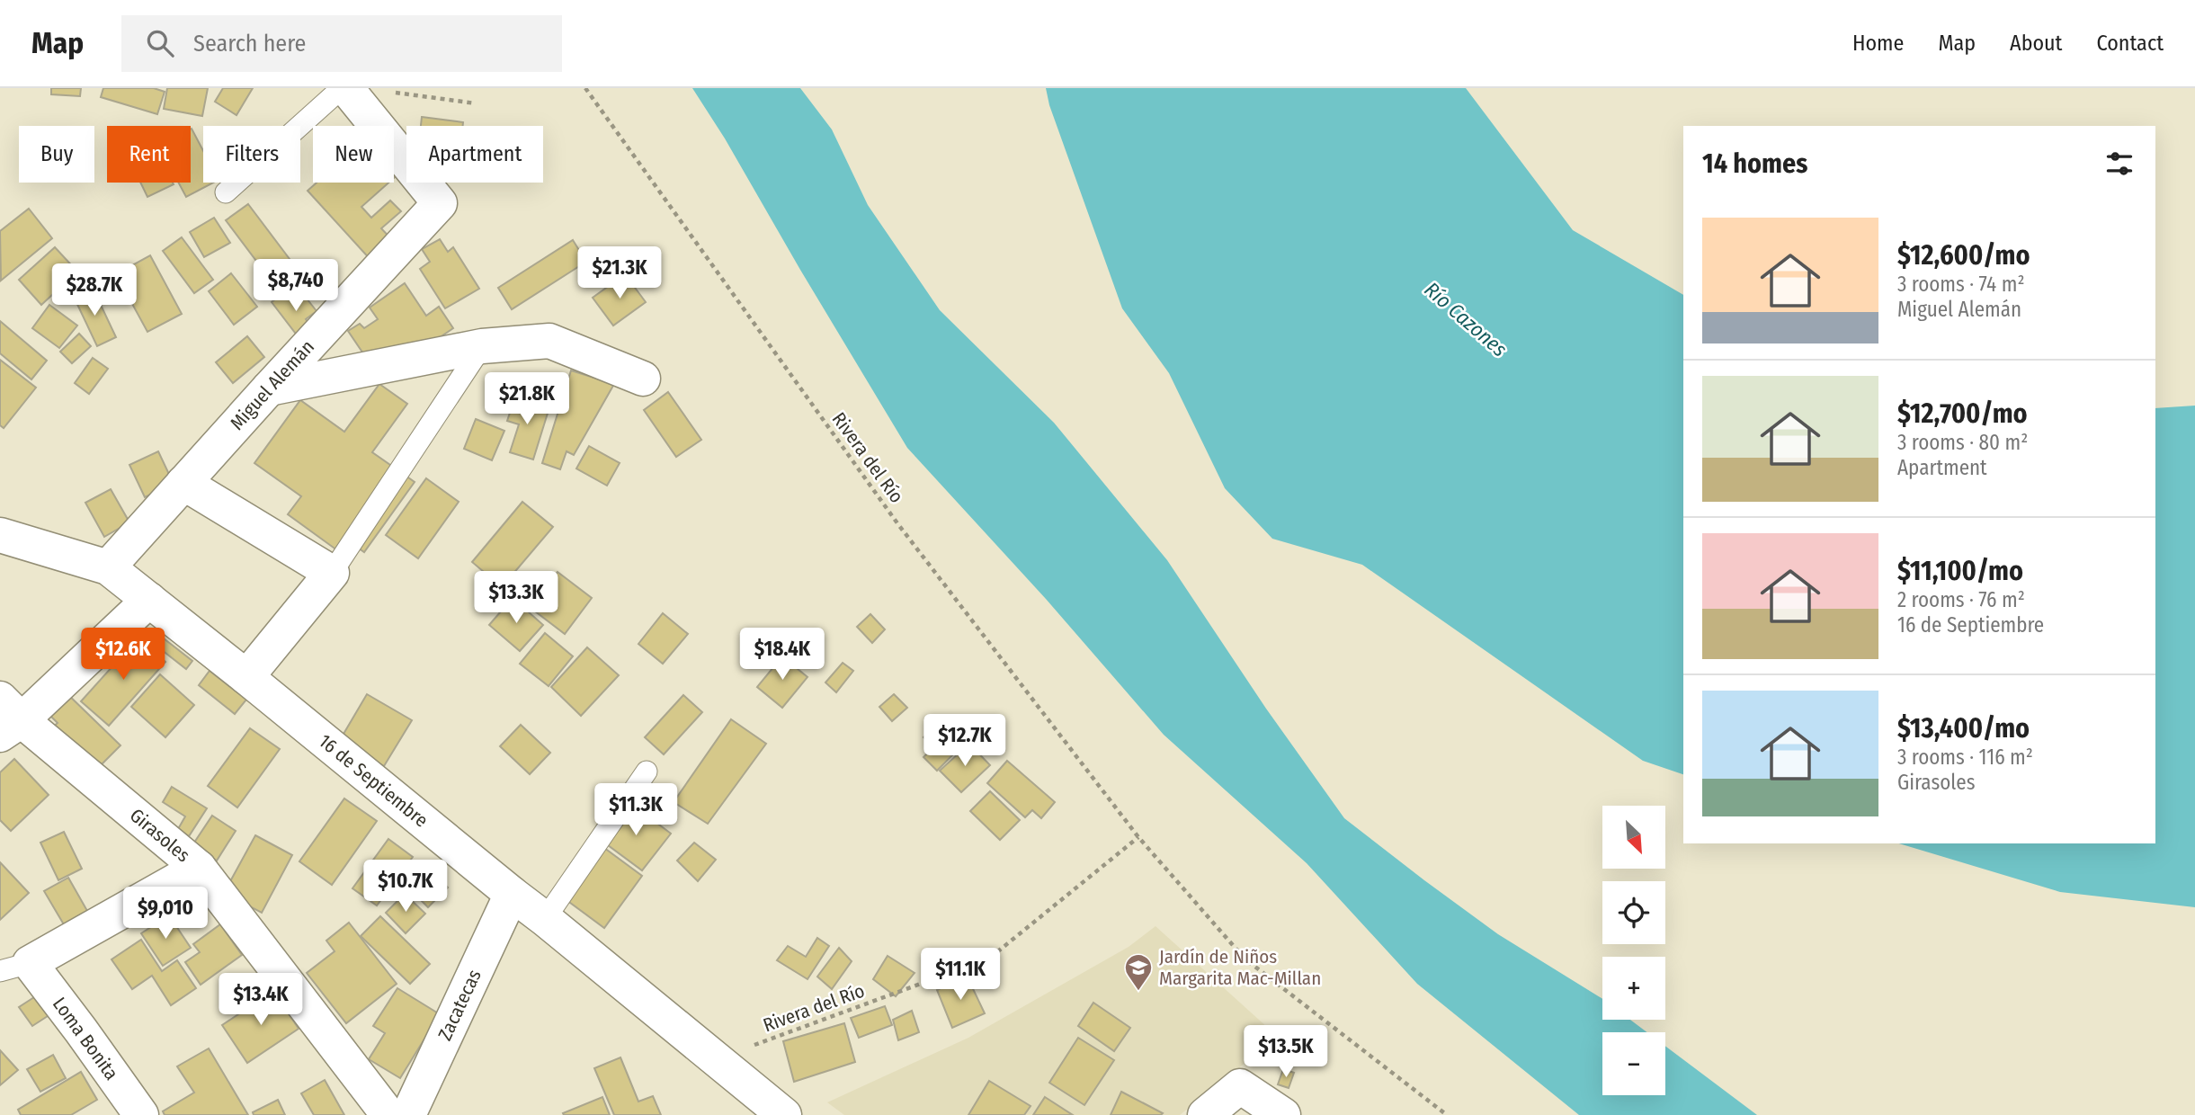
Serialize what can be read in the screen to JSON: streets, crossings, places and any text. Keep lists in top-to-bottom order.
{
  "streets": {
    "street": [
      "Miguel Alemán",
      "16 de Septiembre",
      "Girasoles",
      "Zacatecas",
      "Loma Bonita"
    ],
    "path": ["Rivera del Río"]
  },
  "crossings": [
    ["Miguel Alemán", "16 de Septiembre"],
    ["Rivera del Río", "16 de Septiembre"],
    ["16 de Septiembre", "Zacatecas"]
  ],
  "water": ["Río Cazones"],
  "places": {
    "school or university": ["Jardín de Niños Margarita Mac-Millan"]
  },
  "north": "bottom right",
  "page": {
    "header": "Map",
    "search": "Search here",
    "nav": [
      "Home",
      "Map",
      "About",
      "Contact"
    ],
    "chip": [
      "Buy",
      "Rent",
      "Filters",
      "New",
      "Apartment"
    ],
    "heading": "14 homes",
    "list": [
      {
        "name": "$12,600/mo",
        "note": "3 rooms · 74 m² · Miguel Alemán"
      },
      {
        "name": "$12,700/mo",
        "note": "3 rooms · 80 m² · Apartment"
      },
      {
        "name": "$11,100/mo",
        "note": "2 rooms · 76 m² · 16 de Septiembre"
      },
      {
        "name": "$13,400/mo",
        "note": "3 rooms · 116 m² · Girasoles"
      }
    ],
    "price": [
      "$21.3K",
      "$8,740",
      "$28.7K",
      "$21.8K",
      "$13.3K",
      "$12.6K",
      "$18.4K",
      "$12.7K",
      "$11.3K",
      "$10.7K",
      "$9,010",
      "$11.1K",
      "$13.4K",
      "$13.5K"
    ],
    "map_buttons": ["+", "−"]
  }
}
